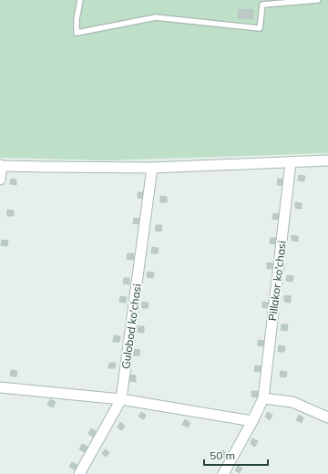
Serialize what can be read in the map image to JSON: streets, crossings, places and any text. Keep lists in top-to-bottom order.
{
  "streets": {
    "street": ["Pillakor ko'chasi", "Gulobod ko'chasi"]
  },
  "scale_bar": "50 m"
}
